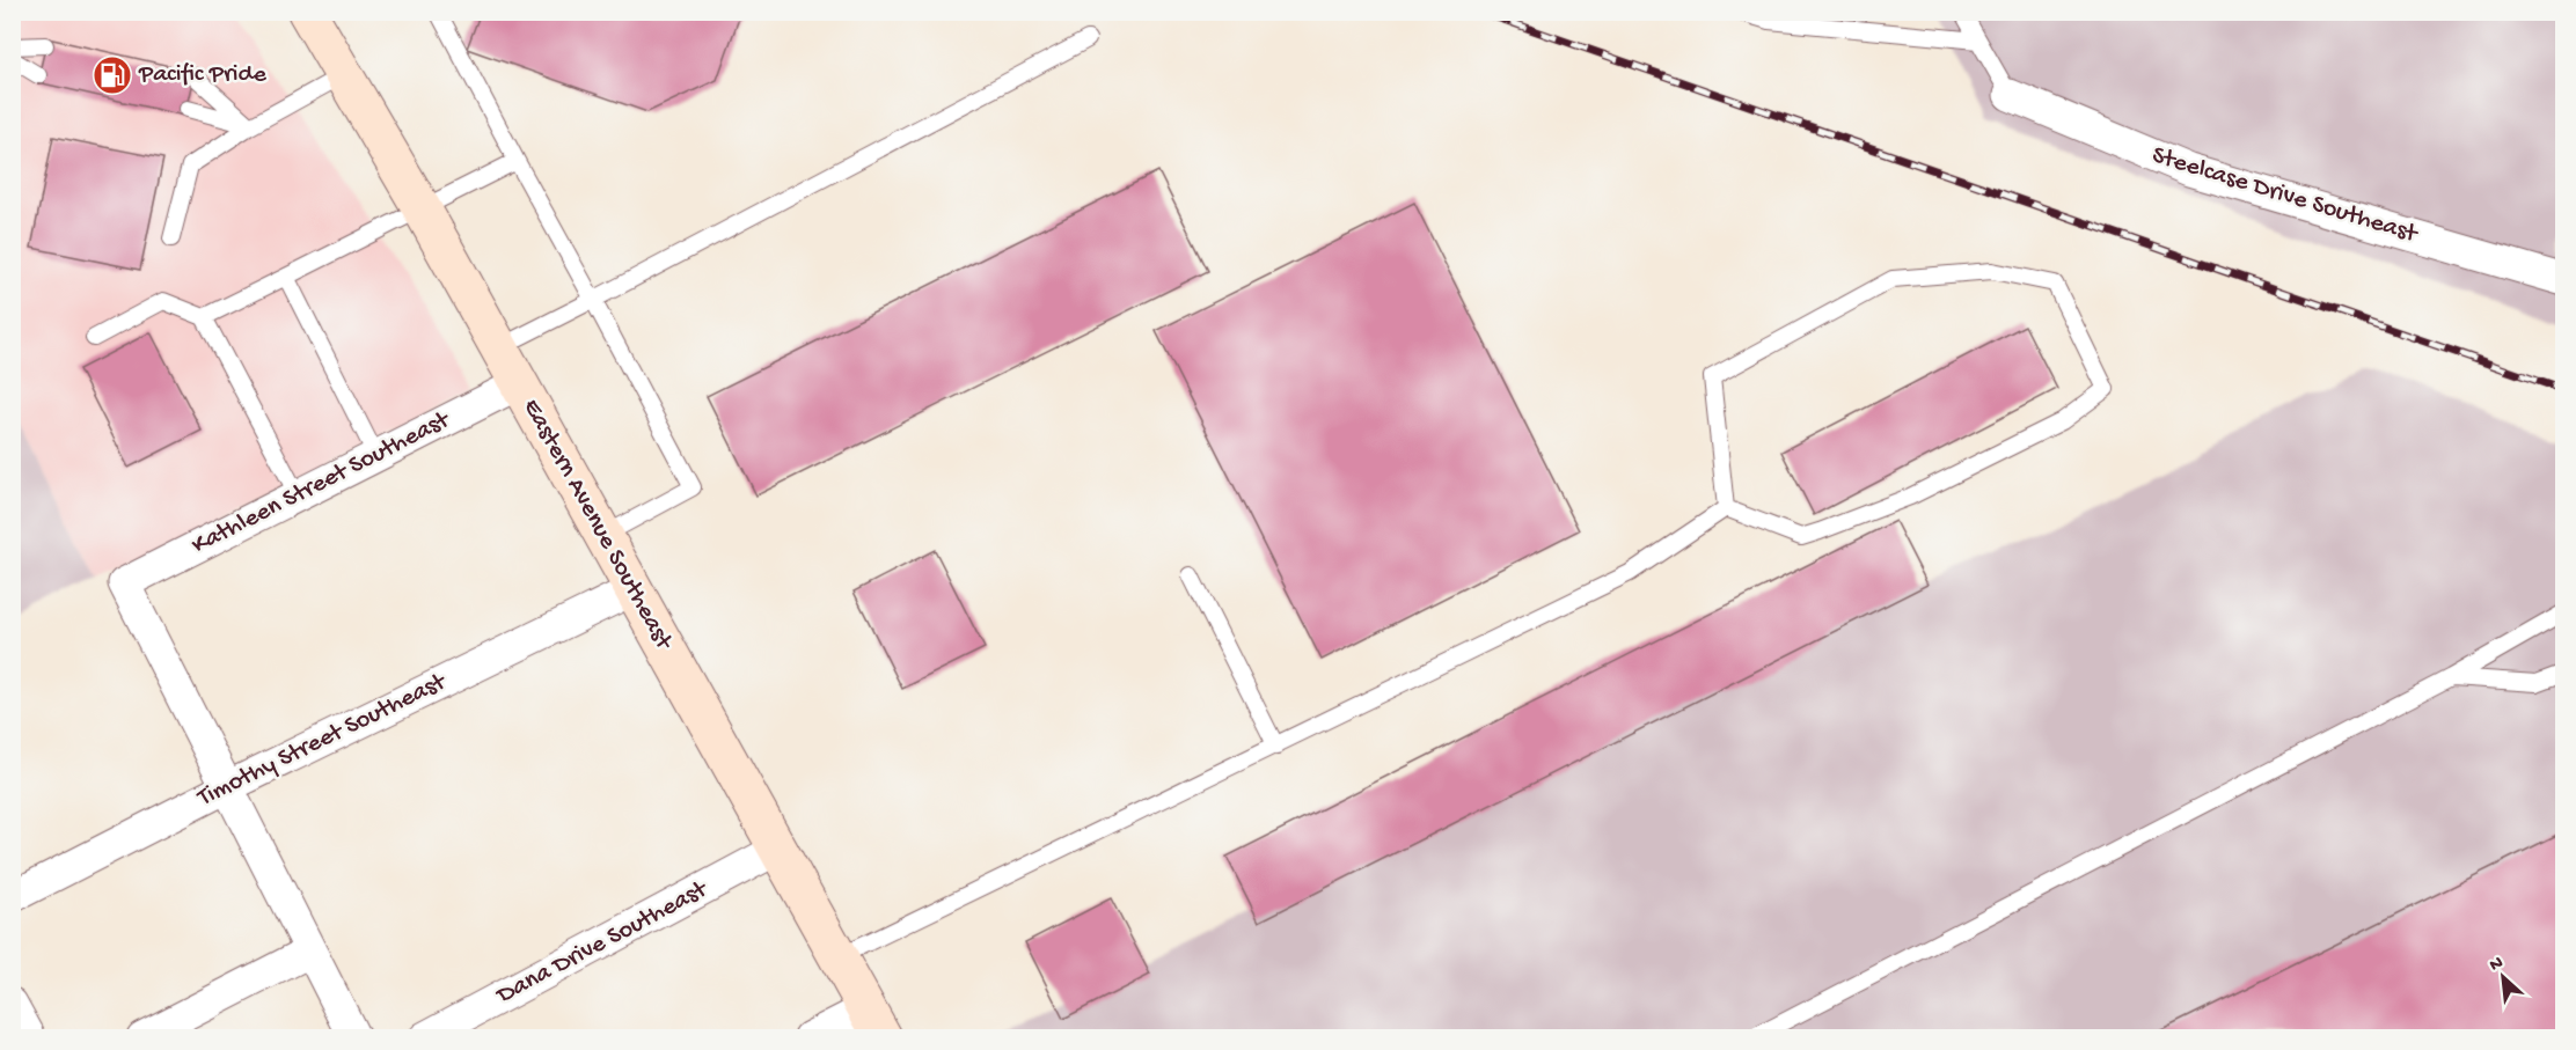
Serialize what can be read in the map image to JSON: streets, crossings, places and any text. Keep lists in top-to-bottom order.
{
  "streets": {
    "main road": ["Eastern Avenue Southeast"],
    "street": [
      "Steelcase Drive Southeast",
      "Kathleen Street Southeast",
      "Timothy Street Southeast",
      "Dana Drive Southeast"
    ]
  },
  "crossings": [
    ["Kathleen Street Southeast", "Eastern Avenue Southeast"],
    ["Kathleen Street Southeast", "Timothy Street Southeast"],
    ["Eastern Avenue Southeast", "Timothy Street Southeast"],
    ["Eastern Avenue Southeast", "Dana Drive Southeast"]
  ],
  "places": {
    "fuel station": ["Pacific Pride"]
  },
  "north": "top left"
}
